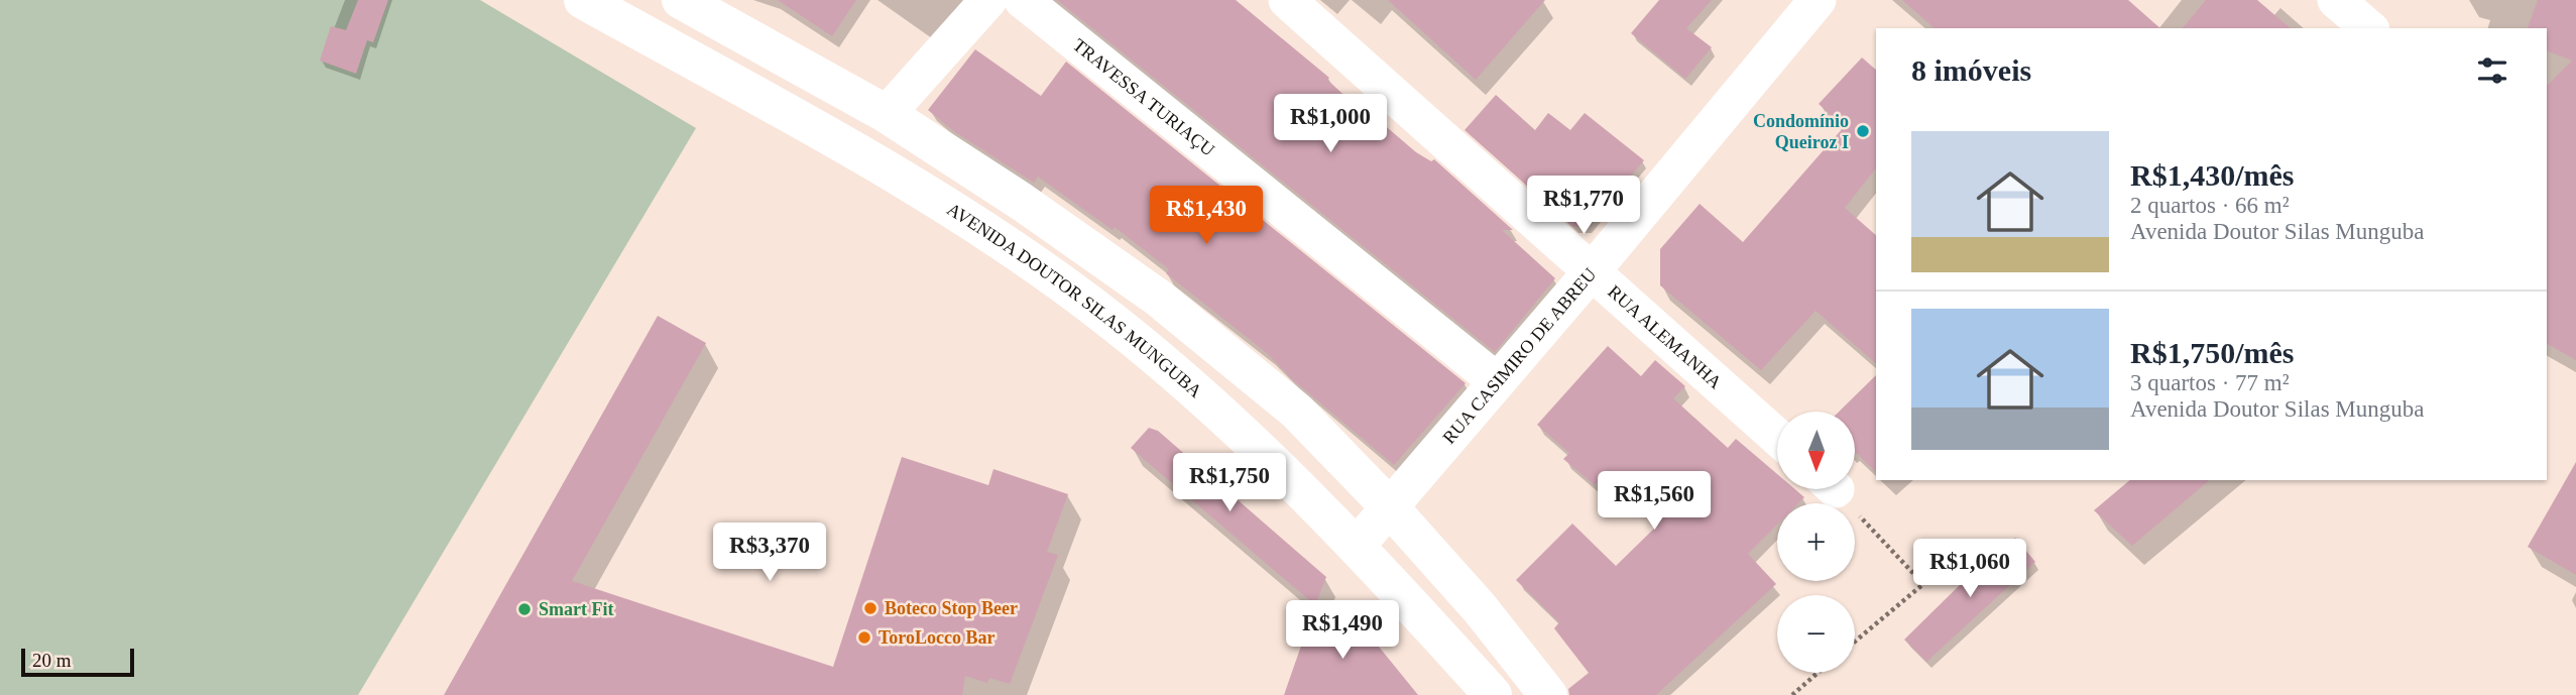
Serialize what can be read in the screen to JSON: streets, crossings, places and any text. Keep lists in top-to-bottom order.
{
  "streets": {
    "main road": ["AVENIDA DOUTOR SILAS MUNGUBA"],
    "street": ["TRAVESSA TURIAÇU", "RUA ALEMANHA", "RUA CASIMIRO DE ABREU"]
  },
  "crossings": [
    ["TRAVESSA TURIAÇU", "RUA CASIMIRO DE ABREU"],
    ["AVENIDA DOUTOR SILAS MUNGUBA", "RUA CASIMIRO DE ABREU"],
    ["RUA ALEMANHA", "RUA CASIMIRO DE ABREU"]
  ],
  "places": [
    "Condomínio Queiroz I",
    "Boteco Stop Beer",
    "Smart Fit",
    "ToroLocco Bar"
  ],
  "scale_bar": "20 m",
  "north": "bottom",
  "page": {
    "heading": "8 imóveis",
    "price": [
      "R$1,000",
      "R$1,770",
      "R$1,430",
      "R$1,750",
      "R$1,560",
      "R$3,370",
      "R$1,060",
      "R$1,490"
    ],
    "list": [
      {
        "name": "R$1,430/mês",
        "note": "2 quartos · 66 m² · Avenida Doutor Silas Munguba"
      },
      {
        "name": "R$1,750/mês",
        "note": "3 quartos · 77 m² · Avenida Doutor Silas Munguba"
      }
    ],
    "map_buttons": ["+", "−"],
    "scale": "20 m"
  }
}
